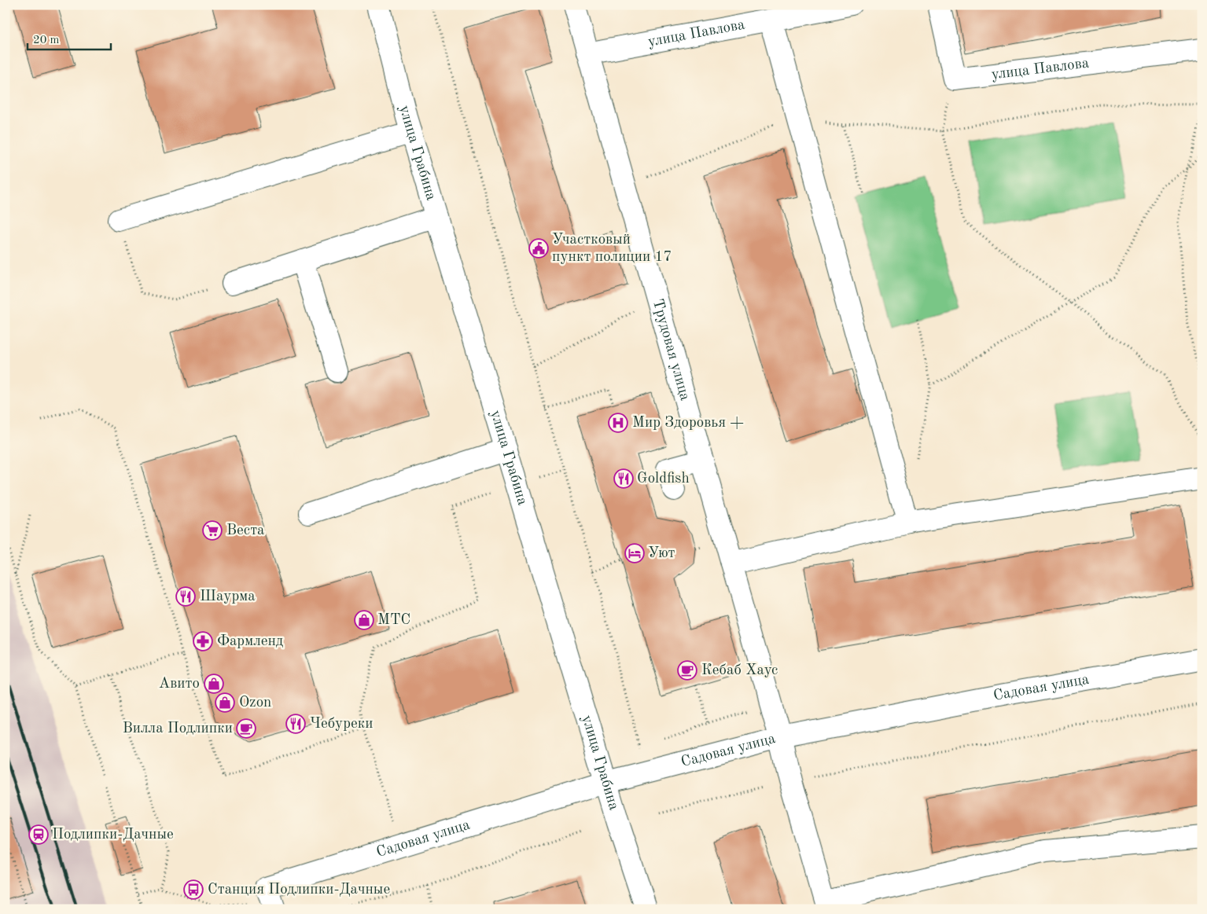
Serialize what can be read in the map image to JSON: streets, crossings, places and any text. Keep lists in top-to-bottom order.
{
  "streets": {
    "street": [
      "улица Павлова",
      "улица Грабина",
      "Трудовая улица",
      "Садовая улица"
    ]
  },
  "crossings": [
    ["улица Павлова", "Трудовая улица"],
    ["улица Грабина", "Садовая улица"],
    ["Трудовая улица", "Садовая улица"]
  ],
  "places": {
    "public building": ["Участковый пункт полиции 17"],
    "hospital": ["Мир Здоровья +"],
    "restaurant": ["Goldfish", "Шаурма", "Чебуреки"],
    "supermarket": ["Веста"],
    "hotel": ["Уют"],
    "shop": ["МТС", "Авито", "Ozon"],
    "pharmacy": ["Фармленд"],
    "cafe": ["Кебаб Хаус", "Вилла Подлипки"],
    "station": ["Подлипки-Дачные"],
    "bus stop": ["Станция Подлипки-Дачные"]
  },
  "scale_bar": "20 m"
}
